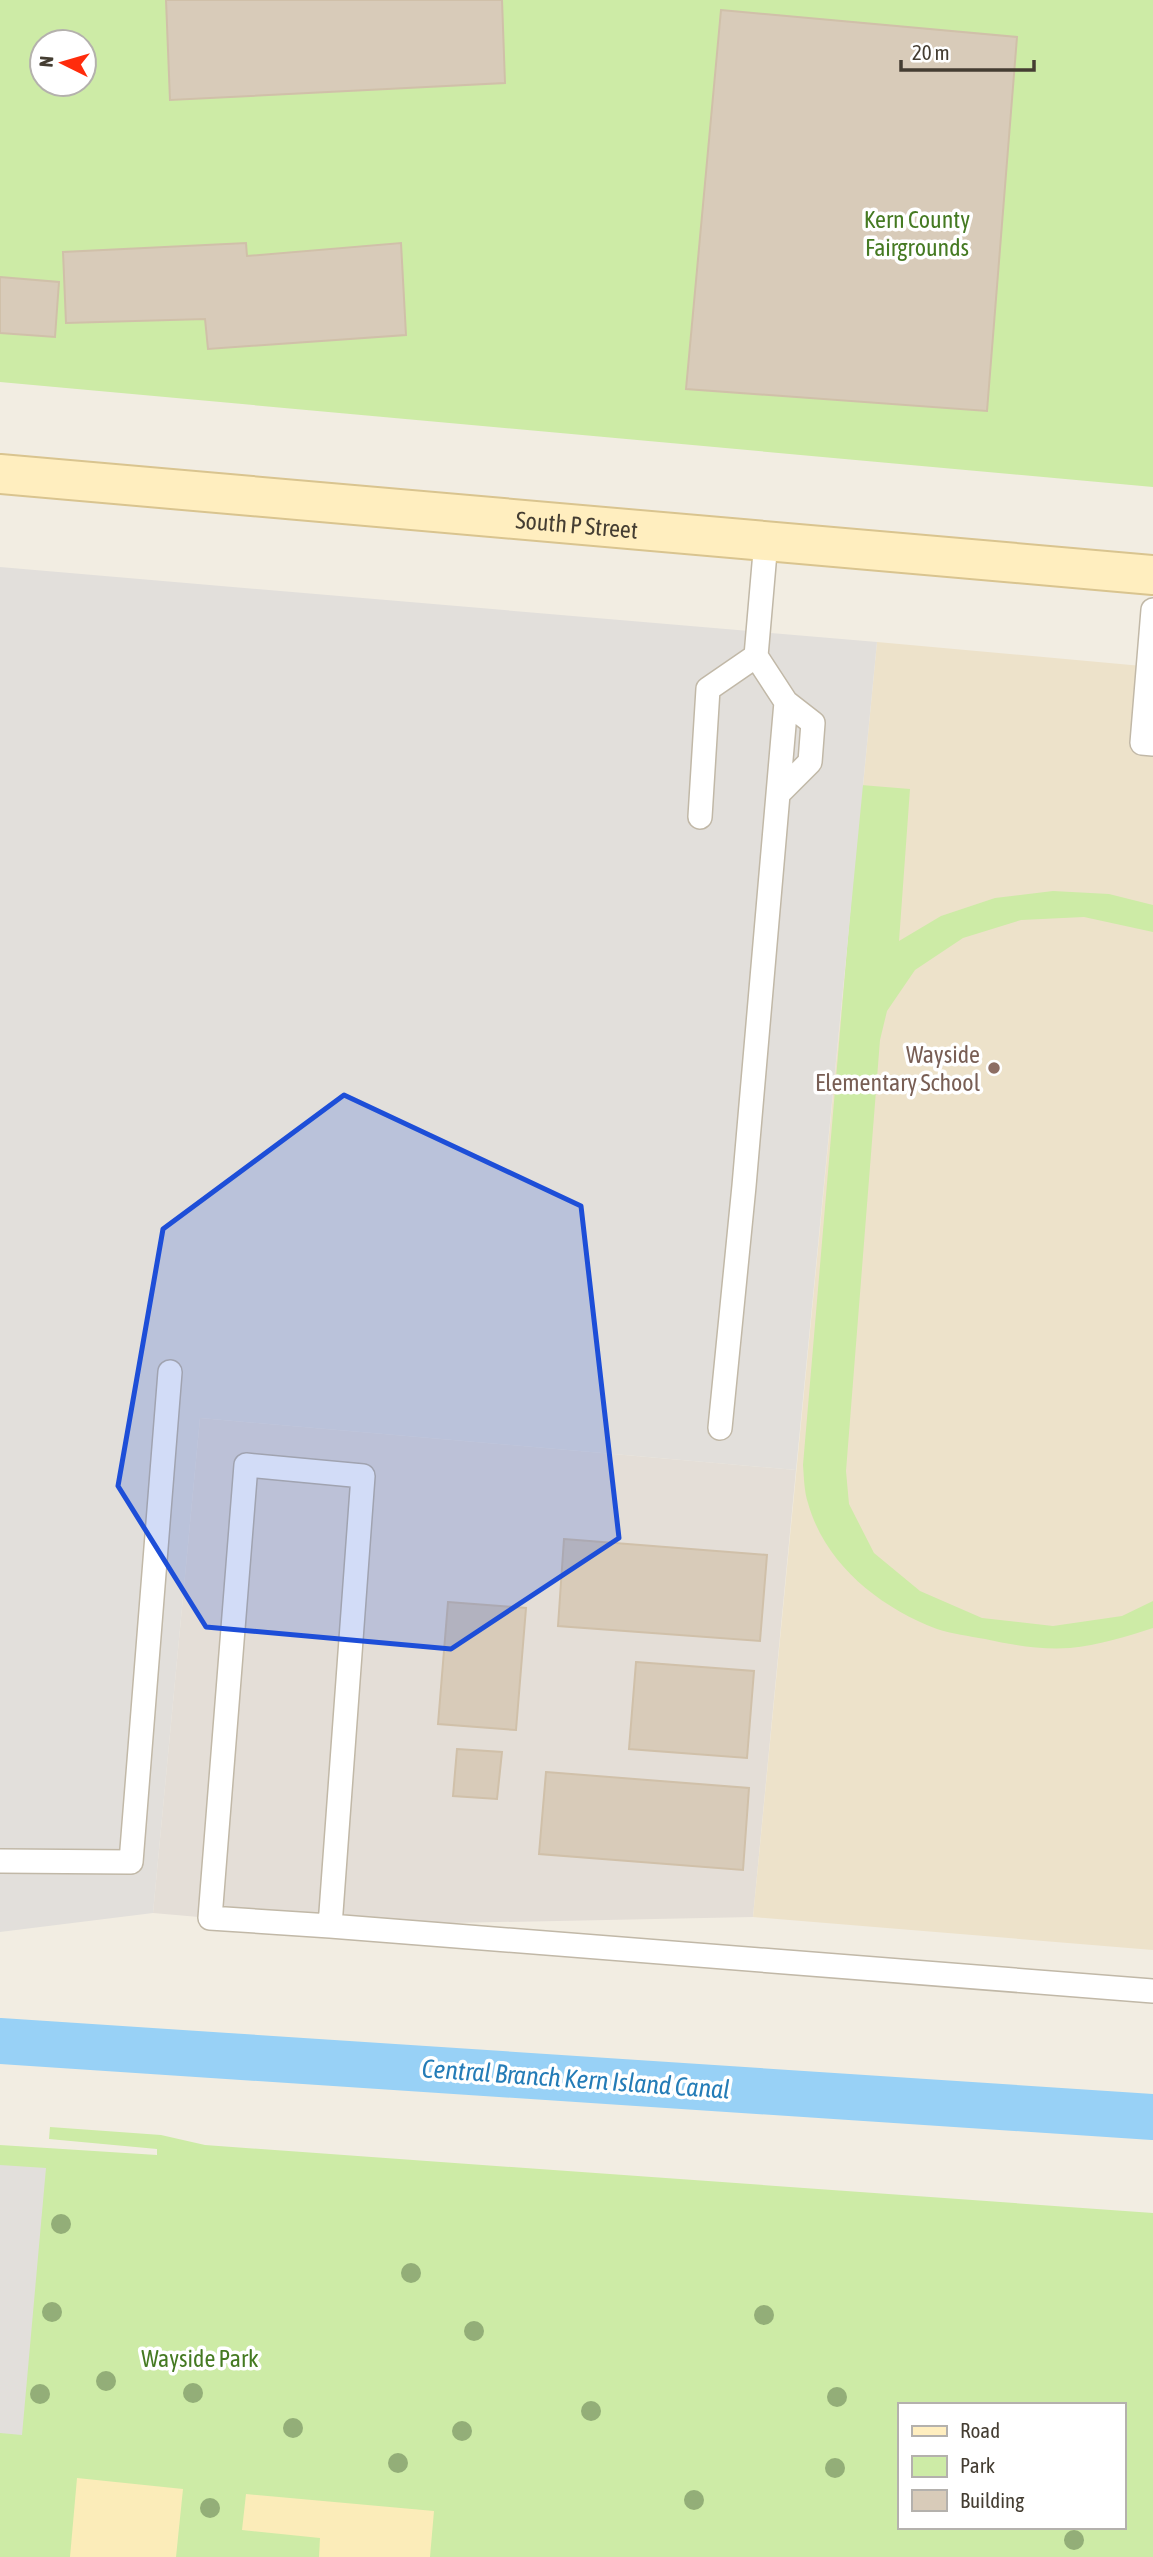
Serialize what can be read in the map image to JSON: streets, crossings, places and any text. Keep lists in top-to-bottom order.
{
  "streets": {
    "street": ["South P Street"]
  },
  "water": ["Central Branch Kern Island Canal"],
  "parks": ["Kern County Fairgrounds", "Wayside Park"],
  "places": ["Wayside Elementary School"],
  "legend": ["Road", "Park", "Building"],
  "scale_bar": "20 m",
  "north": "left"
}
